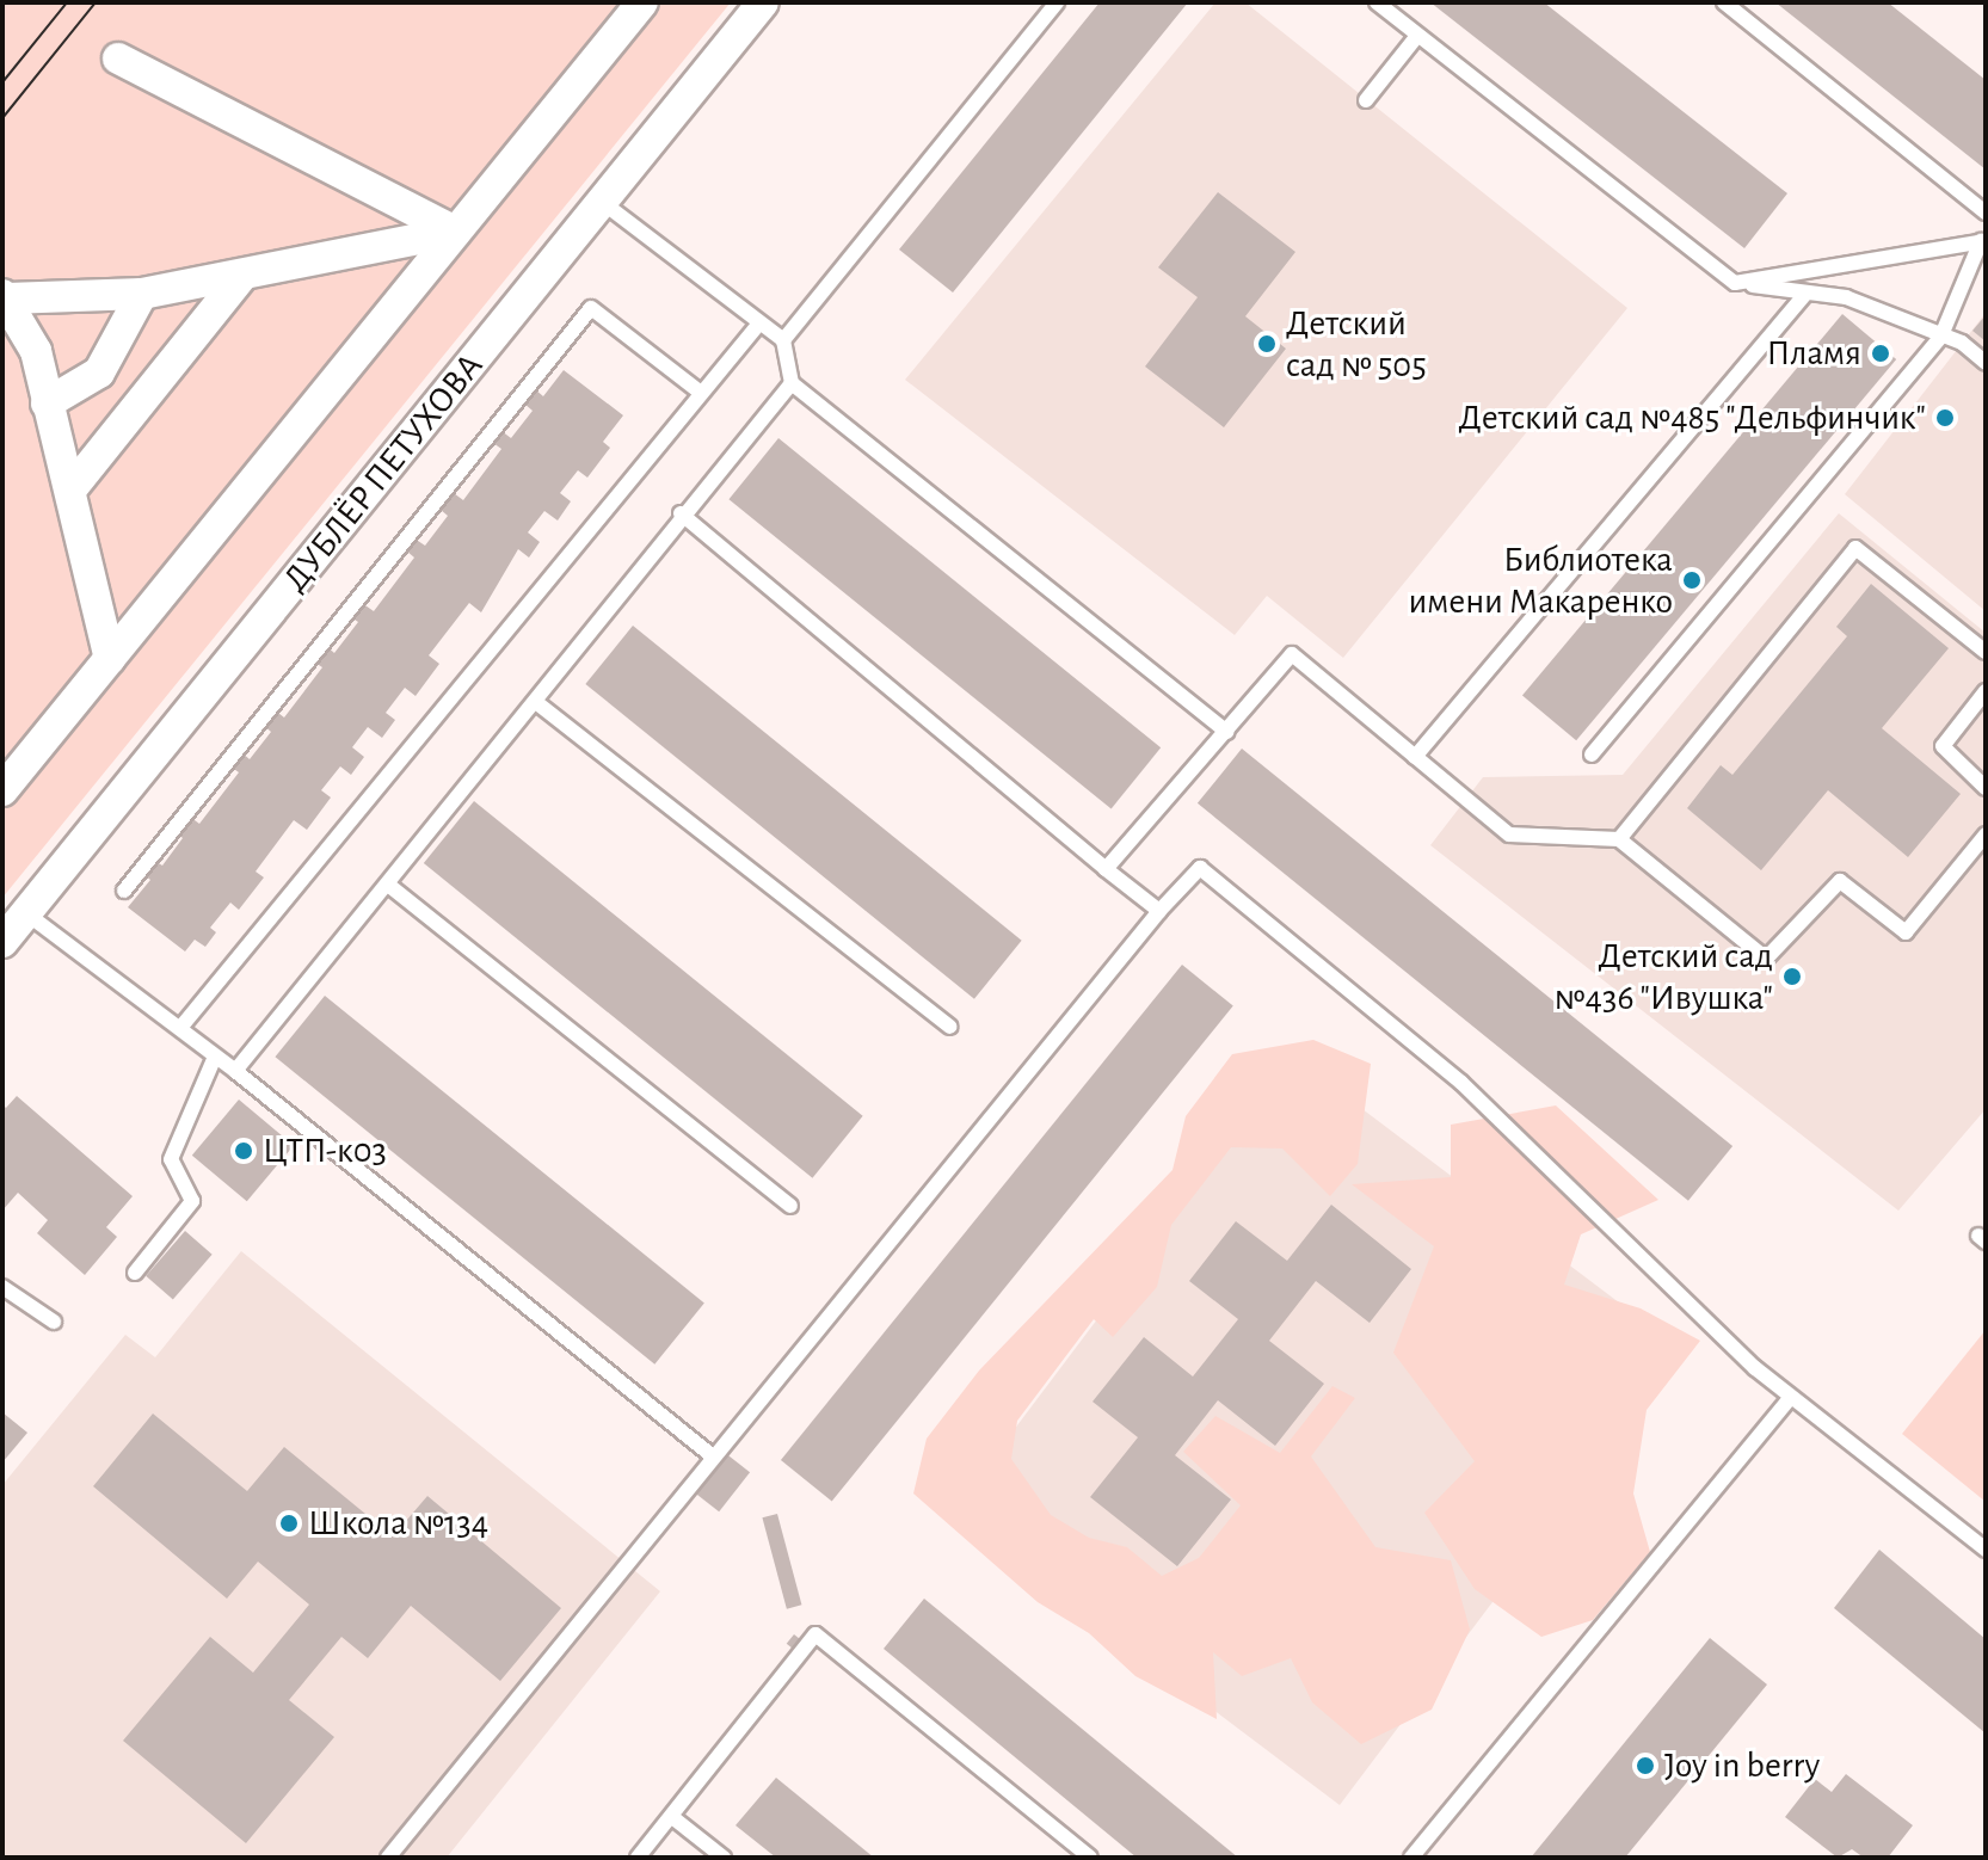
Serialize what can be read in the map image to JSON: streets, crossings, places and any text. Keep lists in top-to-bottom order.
{
  "streets": {
    "street": ["ДУБЛЁР ПЕТУХОВА"]
  },
  "places": [
    "Детский сад № 505",
    "Пламя",
    "Детский сад №485 \"Дельфинчик\"",
    "Библиотека имени Макаренко",
    "Детский сад №436 \"Ивушка\"",
    "ЦТП-к03",
    "Школа №134",
    "Joy in berry"
  ]
}
